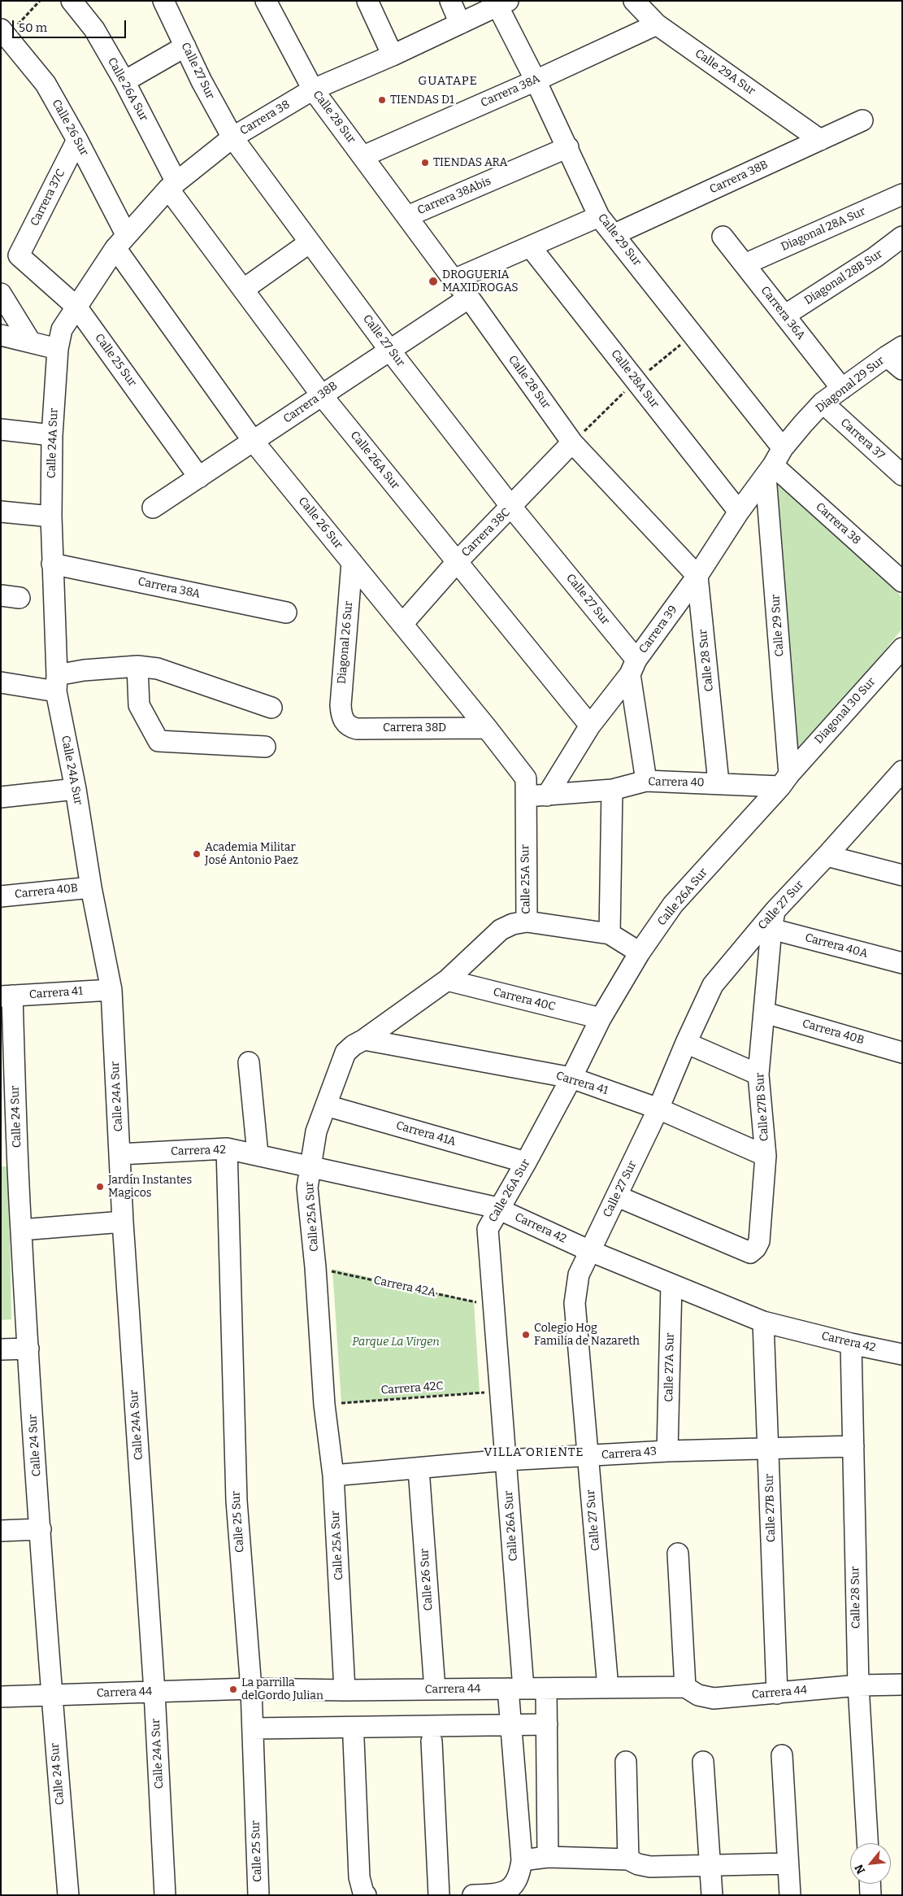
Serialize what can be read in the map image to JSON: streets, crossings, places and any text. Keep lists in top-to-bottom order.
{
  "streets": {
    "street": [
      "Calle 27 Sur",
      "Calle 29A Sur",
      "Calle 26A Sur",
      "Carrera 38A",
      "Calle 28 Sur",
      "Carrera 38",
      "Calle 26 Sur",
      "Carrera 38B",
      "Carrera 38Abis",
      "Carrera 37C",
      "Diagonal 28A Sur",
      "Calle 29 Sur",
      "Diagonal 28B Sur",
      "Carrera 36A",
      "Calle 25 Sur",
      "Calle 28A Sur",
      "Diagonal 29 Sur",
      "Carrera 37",
      "Calle 24A Sur",
      "Carrera 38C",
      "Carrera 39",
      "Diagonal 26 Sur",
      "Diagonal 30 Sur",
      "Carrera 38D",
      "Carrera 40",
      "Calle 25A Sur",
      "Carrera 40B",
      "Carrera 40A",
      "Carrera 41",
      "Carrera 40C",
      "Calle 27B Sur",
      "Calle 24 Sur",
      "Carrera 41A",
      "Carrera 42",
      "Calle 27A Sur",
      "Carrera 43",
      "Carrera 44"
    ],
    "path": ["Carrera 42A", "Carrera 42C"]
  },
  "crossings": [
    ["Calle 27 Sur", "Carrera 38"],
    ["Calle 27 Sur", "Carrera 38B"],
    ["Calle 27 Sur", "Carrera 38C"],
    ["Calle 27 Sur", "Carrera 39"],
    ["Calle 27 Sur", "Carrera 40A"],
    ["Calle 27 Sur", "Carrera 41"],
    ["Calle 27 Sur", "Calle 27B Sur"],
    ["Calle 27 Sur", "Carrera 42"],
    ["Calle 27 Sur", "Carrera 43"],
    ["Calle 27 Sur", "Carrera 44"],
    ["Calle 29A Sur", "Carrera 38A"],
    ["Calle 29A Sur", "Carrera 38B"],
    ["Calle 26A Sur", "Carrera 38"],
    ["Calle 26A Sur", "Carrera 38B"],
    ["Calle 26A Sur", "Calle 29 Sur"],
    ["Calle 26A Sur", "Carrera 38C"],
    ["Calle 26A Sur", "Carrera 39"],
    ["Calle 26A Sur", "Diagonal 30 Sur"],
    ["Calle 26A Sur", "Carrera 40"],
    ["Calle 26A Sur", "Carrera 41"],
    ["Calle 26A Sur", "Carrera 40C"],
    ["Calle 26A Sur", "Carrera 41A"],
    ["Calle 26A Sur", "Carrera 42"],
    ["Calle 26A Sur", "Carrera 42A"],
    ["Calle 26A Sur", "Carrera 42C"],
    ["Calle 26A Sur", "Carrera 43"],
    ["Calle 26A Sur", "Carrera 44"],
    ["Carrera 38A", "Calle 28 Sur"],
    ["Carrera 38A", "Calle 29 Sur"],
    ["Carrera 38A", "Calle 24A Sur"],
    ["Calle 28 Sur", "Carrera 38"],
    ["Calle 28 Sur", "Carrera 38B"],
    ["Calle 28 Sur", "Carrera 38Abis"],
    ["Calle 28 Sur", "Carrera 38C"],
    ["Calle 28 Sur", "Carrera 39"],
    ["Calle 28 Sur", "Carrera 40"],
    ["Calle 28 Sur", "Carrera 42"],
    ["Calle 28 Sur", "Carrera 43"],
    ["Calle 28 Sur", "Carrera 44"],
    ["Carrera 38", "Calle 26 Sur"],
    ["Carrera 38", "Calle 29 Sur"],
    ["Carrera 38", "Calle 25 Sur"],
    ["Carrera 38", "Diagonal 29 Sur"],
    ["Carrera 38", "Calle 24A Sur"],
    ["Carrera 38", "Carrera 39"],
    ["Calle 26 Sur", "Carrera 38B"],
    ["Calle 26 Sur", "Carrera 37C"],
    ["Calle 26 Sur", "Carrera 38C"],
    ["Calle 26 Sur", "Diagonal 26 Sur"],
    ["Calle 26 Sur", "Carrera 38D"],
    ["Calle 26 Sur", "Carrera 40"],
    ["Calle 26 Sur", "Calle 25A Sur"],
    ["Calle 26 Sur", "Carrera 43"],
    ["Calle 26 Sur", "Carrera 44"],
    ["Carrera 38B", "Calle 29 Sur"],
    ["Carrera 38B", "Calle 25 Sur"],
    ["Carrera 38Abis", "Calle 29 Sur"],
    ["Carrera 37C", "Calle 25 Sur"],
    ["Diagonal 28A Sur", "Carrera 36A"],
    ["Calle 29 Sur", "Diagonal 29 Sur"],
    ["Calle 29 Sur", "Carrera 39"],
    ["Calle 29 Sur", "Diagonal 30 Sur"],
    ["Calle 29 Sur", "Carrera 40"],
    ["Diagonal 28B Sur", "Carrera 36A"],
    ["Carrera 36A", "Diagonal 29 Sur"],
    ["Calle 25 Sur", "Calle 24A Sur"],
    ["Calle 25 Sur", "Carrera 42"],
    ["Calle 25 Sur", "Carrera 44"],
    ["Calle 28A Sur", "Carrera 39"],
    ["Diagonal 29 Sur", "Carrera 37"],
    ["Diagonal 29 Sur", "Carrera 39"],
    ["Calle 24A Sur", "Carrera 40B"],
    ["Calle 24A Sur", "Carrera 41"],
    ["Calle 24A Sur", "Carrera 42"],
    ["Calle 24A Sur", "Carrera 44"],
    ["Carrera 39", "Carrera 40"],
    ["Diagonal 26 Sur", "Carrera 38D"],
    ["Diagonal 30 Sur", "Carrera 40"],
    ["Carrera 40", "Calle 25A Sur"],
    ["Calle 25A Sur", "Carrera 41"],
    ["Calle 25A Sur", "Carrera 40C"],
    ["Calle 25A Sur", "Carrera 41A"],
    ["Calle 25A Sur", "Carrera 42"],
    ["Calle 25A Sur", "Carrera 42A"],
    ["Calle 25A Sur", "Carrera 42C"],
    ["Calle 25A Sur", "Carrera 43"],
    ["Calle 25A Sur", "Carrera 44"],
    ["Carrera 40B", "Calle 27B Sur"],
    ["Carrera 40A", "Calle 27B Sur"],
    ["Carrera 41", "Calle 27B Sur"],
    ["Carrera 41", "Calle 24 Sur"],
    ["Calle 27B Sur", "Carrera 42"],
    ["Calle 27B Sur", "Carrera 43"],
    ["Calle 27B Sur", "Carrera 44"],
    ["Calle 24 Sur", "Carrera 44"],
    ["Carrera 42", "Calle 27A Sur"],
    ["Calle 27A Sur", "Carrera 43"]
  ],
  "districts": ["GUATAPE", "VILLA ORIENTE"],
  "parks": ["Parque La Virgen"],
  "places": [
    "TIENDAS D1",
    "TIENDAS ARA",
    "DROGUERIA MAXIDROGAS",
    "Academia Militar José Antonio Paez",
    "Jardín Instantes Magicos",
    "Colegio Hog Familia de Nazareth",
    "La parrilla delGordo Julian"
  ],
  "scale_bar": "50 m",
  "north": "bottom left"
}
